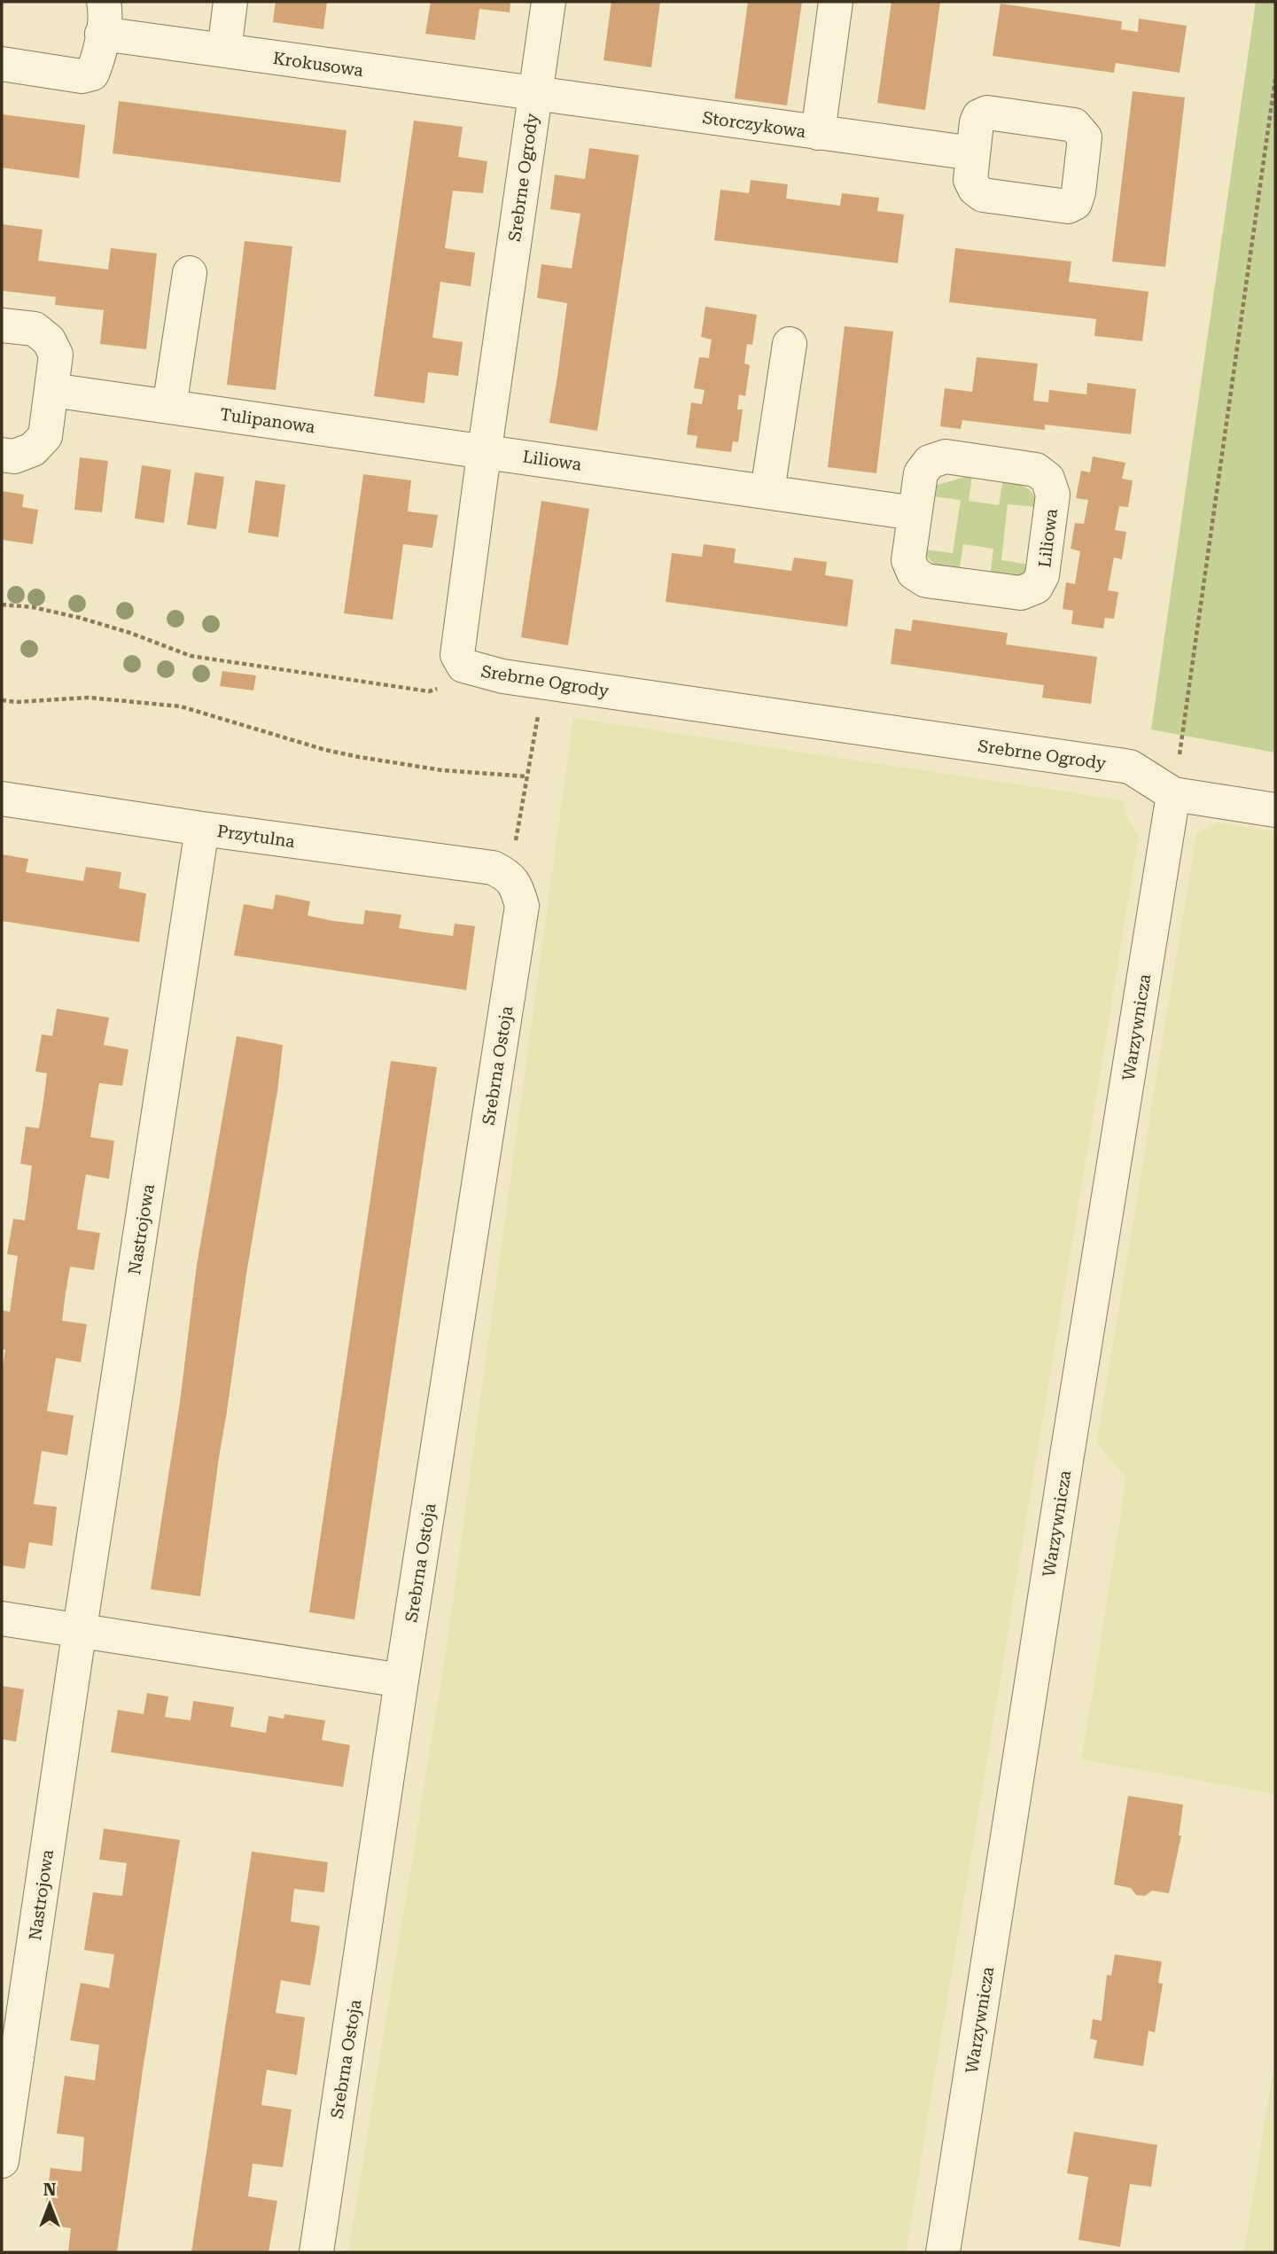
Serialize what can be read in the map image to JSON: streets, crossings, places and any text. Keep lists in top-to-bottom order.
{
  "streets": {
    "street": [
      "Krokusowa",
      "Storczykowa",
      "Srebrne Ogrody",
      "Tulipanowa",
      "Liliowa",
      "Przytulna",
      "Warzywnicza",
      "Srebrna Ostoja",
      "Nastrojowa"
    ]
  },
  "crossings": [
    ["Krokusowa", "Storczykowa"],
    ["Krokusowa", "Srebrne Ogrody"],
    ["Storczykowa", "Srebrne Ogrody"],
    ["Srebrne Ogrody", "Tulipanowa"],
    ["Srebrne Ogrody", "Liliowa"],
    ["Srebrne Ogrody", "Warzywnicza"],
    ["Tulipanowa", "Liliowa"],
    ["Przytulna", "Srebrna Ostoja"],
    ["Przytulna", "Nastrojowa"]
  ],
  "north": "top"
}
